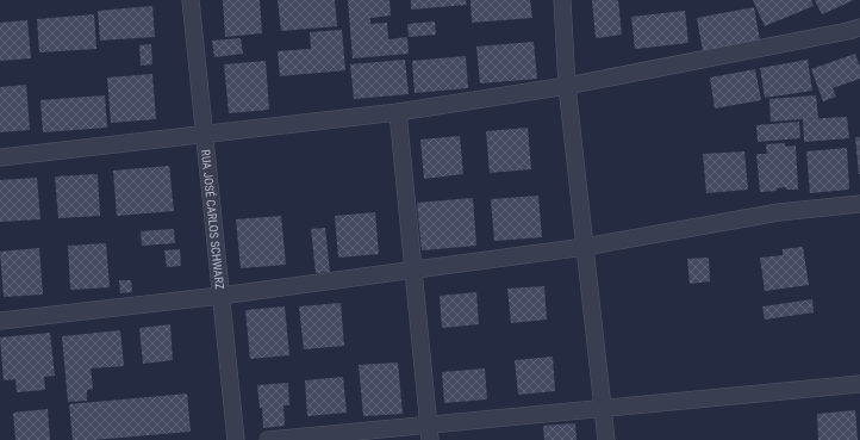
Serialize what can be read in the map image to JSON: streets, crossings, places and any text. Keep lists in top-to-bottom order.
{
  "streets": {
    "street": ["RUA JOSÉ CARLOS SCHWARZ"]
  }
}
